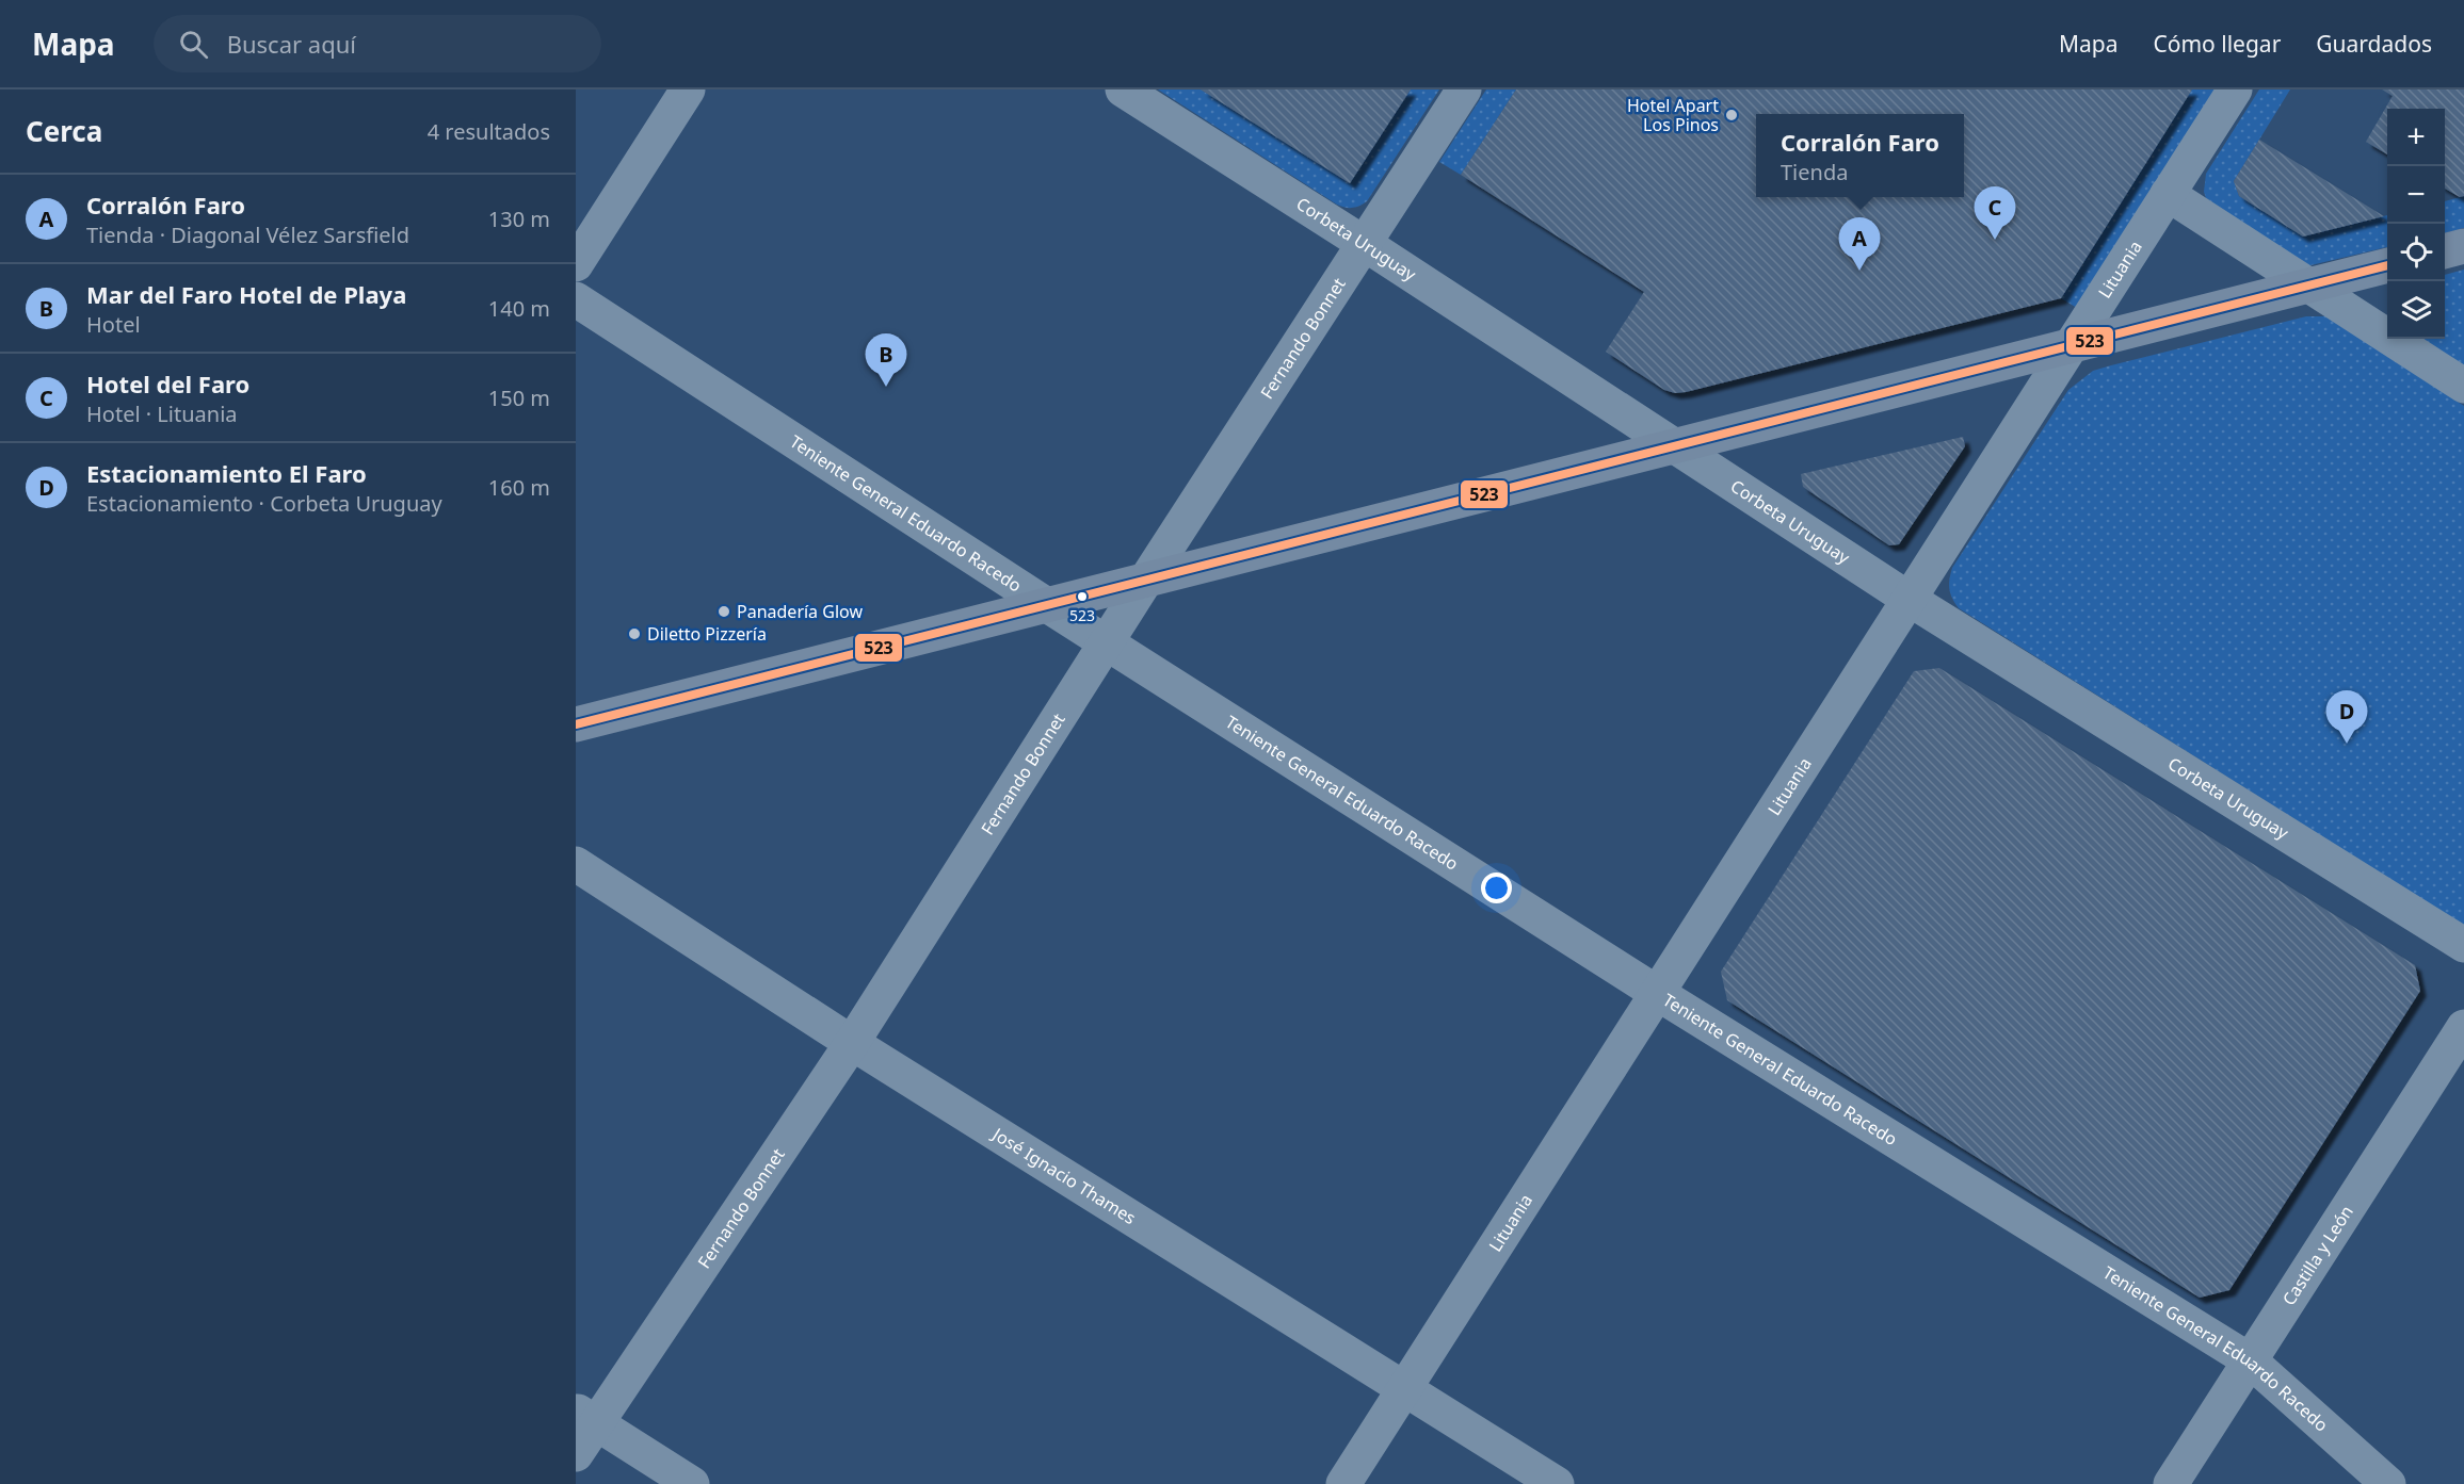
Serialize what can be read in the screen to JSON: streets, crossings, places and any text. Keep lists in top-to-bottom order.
{
  "streets": {
    "street": [
      "Corbeta Uruguay",
      "Lituania",
      "Fernando Bonnet",
      "Teniente General Eduardo Racedo",
      "José Ignacio Thames",
      "Castilla y León"
    ]
  },
  "crossings": [
    ["Corbeta Uruguay", "Lituania"],
    ["Corbeta Uruguay", "Fernando Bonnet"],
    ["Lituania", "Teniente General Eduardo Racedo"],
    ["Lituania", "José Ignacio Thames"],
    ["Fernando Bonnet", "Teniente General Eduardo Racedo"],
    ["Fernando Bonnet", "José Ignacio Thames"],
    ["Teniente General Eduardo Racedo", "Castilla y León"]
  ],
  "places": [
    "Hotel Apart Los Pinos",
    "523",
    "Panadería Glow",
    "Diletto Pizzería"
  ],
  "lines": ["transit line 523"],
  "page": {
    "header": "Mapa",
    "search": "Buscar aquí",
    "nav": ["Mapa", "Cómo llegar", "Guardados"],
    "heading": ["Cerca", "4 resultados"],
    "map_buttons": ["+", "−"],
    "popup": ["Corralón Faro", "Tienda"],
    "list": [
      {
        "mark": "A",
        "name": "Corralón Faro",
        "note": "Tienda · Diagonal Vélez Sarsfield",
        "value": "130 m"
      },
      {
        "mark": "B",
        "name": "Mar del Faro Hotel de Playa",
        "note": "Hotel",
        "value": "140 m"
      },
      {
        "mark": "C",
        "name": "Hotel del Faro",
        "note": "Hotel · Lituania",
        "value": "150 m"
      },
      {
        "mark": "D",
        "name": "Estacionamiento El Faro",
        "note": "Estacionamiento · Corbeta Uruguay",
        "value": "160 m"
      }
    ],
    "pins": [
      "C",
      "A",
      "B",
      "D"
    ]
  }
}
